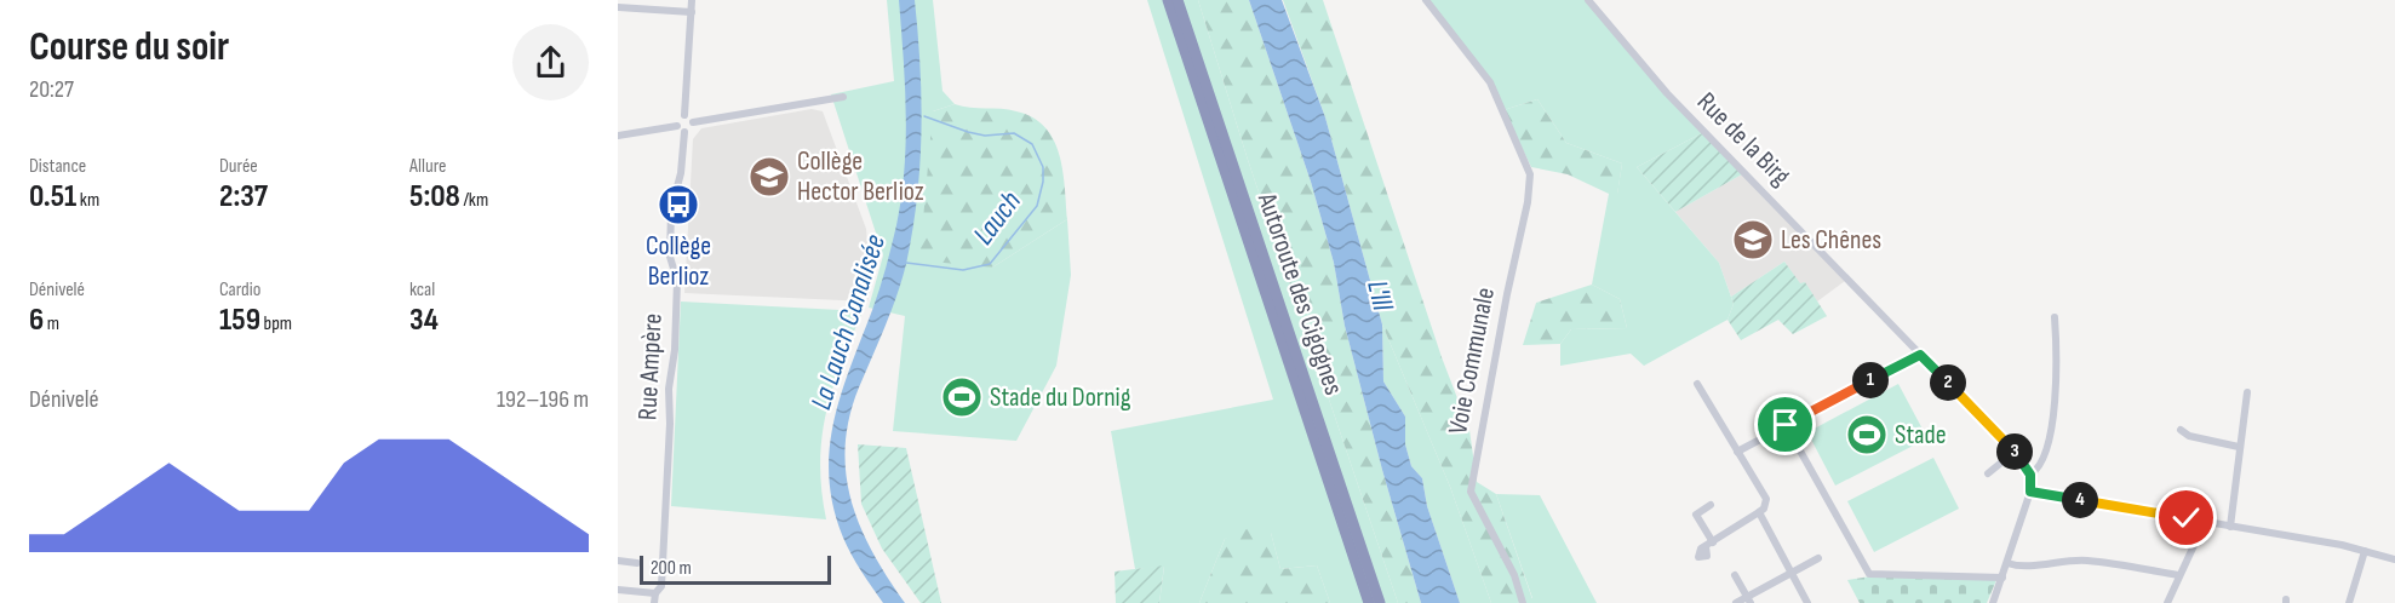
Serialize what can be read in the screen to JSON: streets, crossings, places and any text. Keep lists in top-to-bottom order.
{
  "streets": {
    "highway": ["Autoroute des Cigognes"],
    "street": ["Rue de la Birg", "Voie Communale", "Rue Ampère"]
  },
  "water": ["Lauch", "L'Ill", "La Lauch Canalisée"],
  "places": {
    "school or university": ["Collège Hector Berlioz", "Les Chênes"],
    "bus stop": ["Collège Berlioz"],
    "sports": ["Stade du Dornig", "Stade"]
  },
  "scale_bar": "200 m",
  "page": {
    "heading": ["Course du soir", "20:27"],
    "stats": [
      ["Distance", "0.51 km"],
      ["Durée", "2:37"],
      ["Allure", "5:08 /km"],
      ["Dénivelé", "6 m"],
      ["Cardio", "159 bpm"],
      ["kcal", "34"]
    ],
    "pins": [
      "1",
      "2",
      "3",
      "4"
    ],
    "chart": ["Dénivelé", "192–196 m"],
    "scale": "200 m"
  }
}
